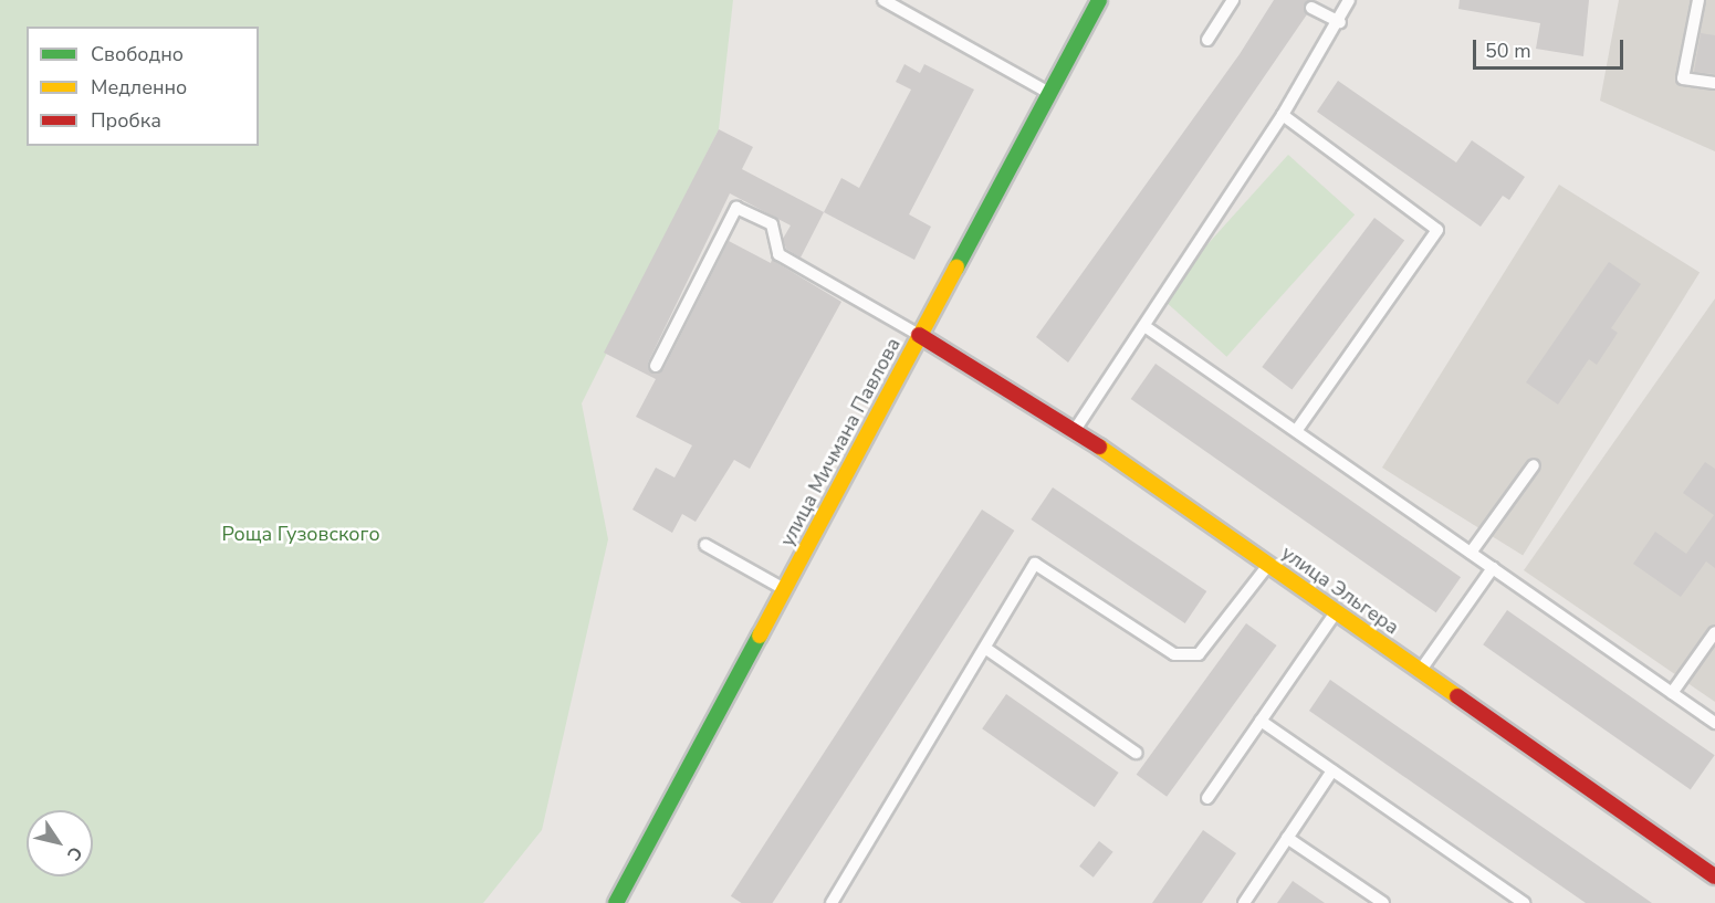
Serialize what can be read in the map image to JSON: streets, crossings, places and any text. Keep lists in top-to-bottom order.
{
  "streets": {
    "main road": ["улица Мичмана Павлова", "улица Эльгера"]
  },
  "crossings": [
    ["улица Мичмана Павлова", "улица Эльгера"]
  ],
  "parks": ["Роща Гузовского"],
  "legend": ["Свободно", "Медленно", "Пробка"],
  "scale_bar": "50 m",
  "north": "bottom right"
}
